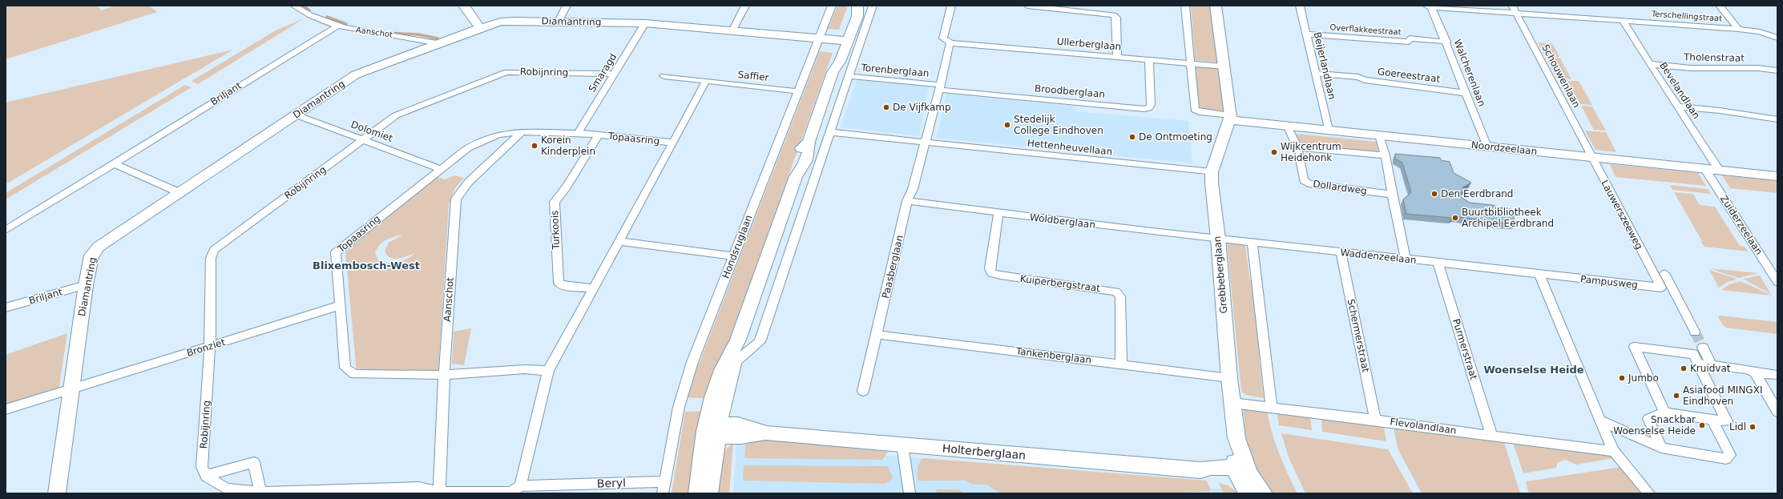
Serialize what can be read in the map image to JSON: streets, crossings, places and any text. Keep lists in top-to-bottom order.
{
  "streets": {
    "street": [
      "Terschellingstraat",
      "Diamantring",
      "Overflakkeestraat",
      "Aanschot",
      "Ullerberglaan",
      "Tholenstraat",
      "Beijerlandlaan",
      "Torenberglaan",
      "Robijnring",
      "Smaragd",
      "Walcherenlaan",
      "Goereestraat",
      "Saffier",
      "Schouwenlaan",
      "Bevelandlaan",
      "Broodberglaan",
      "Briljant",
      "Dolomiet",
      "Topaasring",
      "Hettenheuvellaan",
      "Noordzeelaan",
      "Dollardweg",
      "Lauwerszeeweg",
      "Woldberglaan",
      "Zuiderzeelaan",
      "Turkoois",
      "Hondsruglaan",
      "Waddenzeelaan",
      "Paasberglaan",
      "Grebbeberglaan",
      "Pampusweg",
      "Kuiperbergstraat",
      "Schermerstraat",
      "Bronziet",
      "Purmerstraat",
      "Tankenberglaan",
      "Flevolandlaan",
      "Holterberglaan",
      "Beryl"
    ]
  },
  "crossings": [
    ["Terschellingstraat", "Walcherenlaan"],
    ["Terschellingstraat", "Schouwenlaan"],
    ["Terschellingstraat", "Bevelandlaan"],
    ["Diamantring", "Aanschot"],
    ["Diamantring", "Smaragd"],
    ["Diamantring", "Briljant"],
    ["Diamantring", "Dolomiet"],
    ["Diamantring", "Hondsruglaan"],
    ["Diamantring", "Bronziet"],
    ["Overflakkeestraat", "Beijerlandlaan"],
    ["Overflakkeestraat", "Walcherenlaan"],
    ["Aanschot", "Briljant"],
    ["Aanschot", "Topaasring"],
    ["Aanschot", "Beryl"],
    ["Ullerberglaan", "Torenberglaan"],
    ["Ullerberglaan", "Broodberglaan"],
    ["Ullerberglaan", "Grebbeberglaan"],
    ["Tholenstraat", "Bevelandlaan"],
    ["Beijerlandlaan", "Goereestraat"],
    ["Beijerlandlaan", "Noordzeelaan"],
    ["Torenberglaan", "Broodberglaan"],
    ["Torenberglaan", "Hettenheuvellaan"],
    ["Torenberglaan", "Paasberglaan"],
    ["Robijnring", "Smaragd"],
    ["Robijnring", "Dolomiet"],
    ["Robijnring", "Bronziet"],
    ["Smaragd", "Topaasring"],
    ["Walcherenlaan", "Goereestraat"],
    ["Walcherenlaan", "Noordzeelaan"],
    ["Saffier", "Hondsruglaan"],
    ["Schouwenlaan", "Noordzeelaan"],
    ["Schouwenlaan", "Lauwerszeeweg"],
    ["Bevelandlaan", "Noordzeelaan"],
    ["Dolomiet", "Topaasring"],
    ["Topaasring", "Turkoois"],
    ["Topaasring", "Bronziet"],
    ["Hettenheuvellaan", "Paasberglaan"],
    ["Hettenheuvellaan", "Grebbeberglaan"],
    ["Noordzeelaan", "Dollardweg"],
    ["Noordzeelaan", "Lauwerszeeweg"],
    ["Noordzeelaan", "Zuiderzeelaan"],
    ["Noordzeelaan", "Grebbeberglaan"],
    ["Lauwerszeeweg", "Pampusweg"],
    ["Woldberglaan", "Waddenzeelaan"],
    ["Woldberglaan", "Paasberglaan"],
    ["Woldberglaan", "Grebbeberglaan"],
    ["Woldberglaan", "Kuiperbergstraat"],
    ["Hondsruglaan", "Beryl"],
    ["Waddenzeelaan", "Grebbeberglaan"],
    ["Waddenzeelaan", "Pampusweg"],
    ["Waddenzeelaan", "Schermerstraat"],
    ["Waddenzeelaan", "Purmerstraat"],
    ["Paasberglaan", "Tankenberglaan"],
    ["Grebbeberglaan", "Tankenberglaan"],
    ["Grebbeberglaan", "Flevolandlaan"],
    ["Grebbeberglaan", "Holterberglaan"],
    ["Kuiperbergstraat", "Tankenberglaan"],
    ["Schermerstraat", "Flevolandlaan"],
    ["Purmerstraat", "Flevolandlaan"]
  ],
  "districts": ["Blixembosch-West", "Woenselse Heide"],
  "places": [
    "De Vijfkamp",
    "Stedelijk College Eindhoven",
    "De Ontmoeting",
    "Korein Kinderplein",
    "Wijkcentrum Heidehonk",
    "Den Eerdbrand",
    "Buurtbibliotheek Archipel Eerdbrand",
    "Kruidvat",
    "Jumbo",
    "Asiafood MINGXI Eindhoven",
    "Snackbar Woenselse Heide",
    "Lidl"
  ]
}
